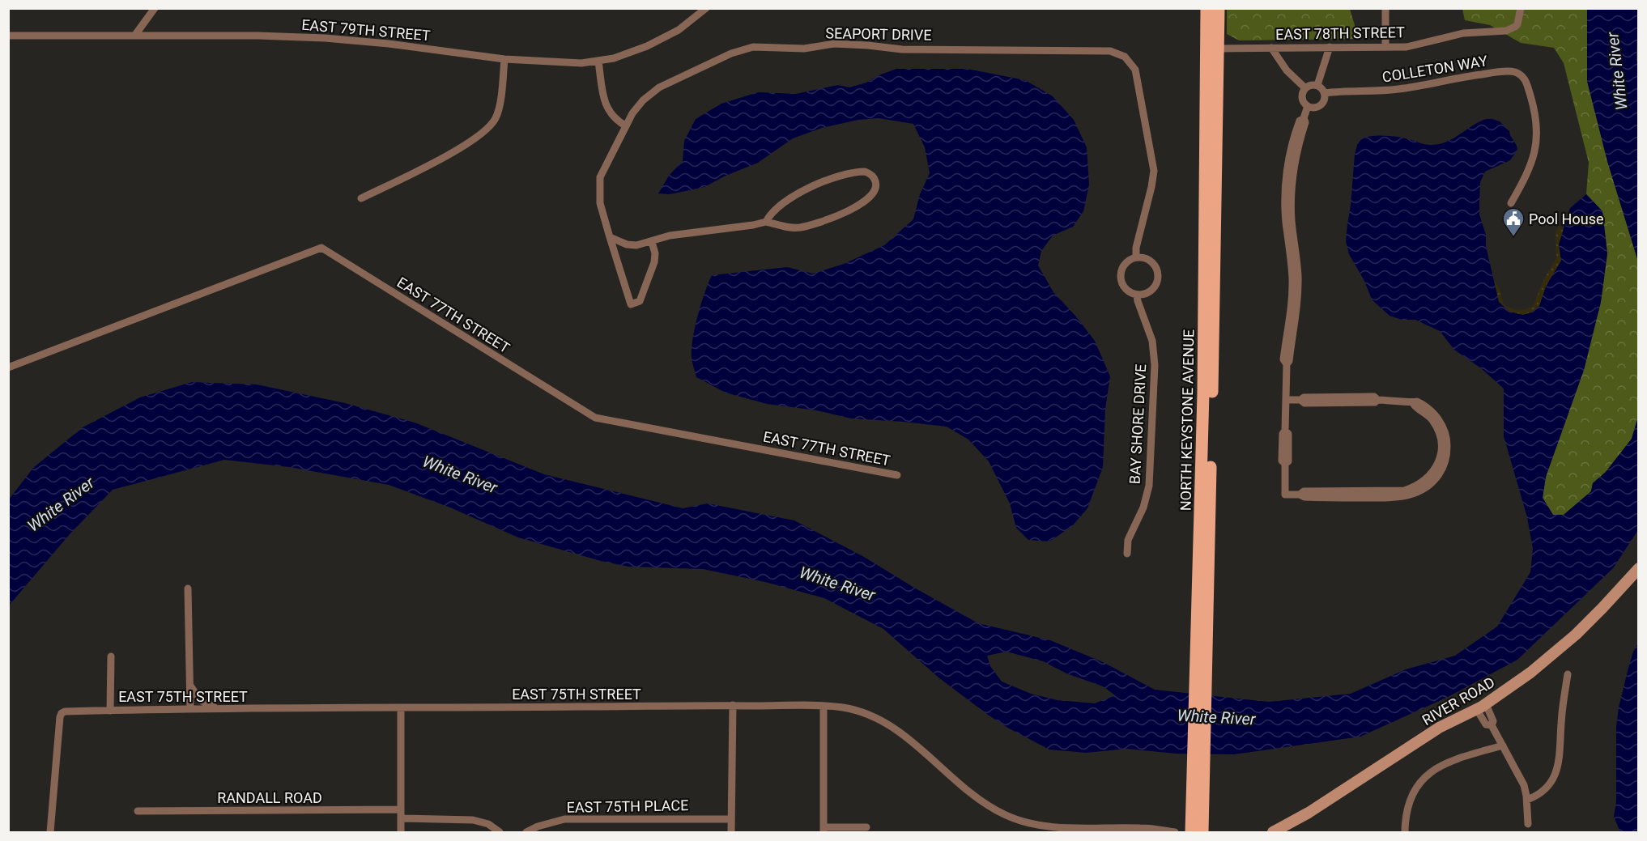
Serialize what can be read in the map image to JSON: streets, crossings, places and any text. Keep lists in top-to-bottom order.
{
  "streets": {
    "main road": ["NORTH KEYSTONE AVENUE"],
    "street": [
      "EAST 79TH STREET",
      "EAST 78TH STREET",
      "SEAPORT DRIVE",
      "COLLETON WAY",
      "EAST 77TH STREET",
      "BAY SHORE DRIVE",
      "EAST 75TH STREET",
      "RIVER ROAD",
      "RANDALL ROAD",
      "EAST 75TH PLACE"
    ]
  },
  "crossings": [
    ["EAST 78TH STREET", "NORTH KEYSTONE AVENUE"],
    ["SEAPORT DRIVE", "BAY SHORE DRIVE"]
  ],
  "water": ["White River"],
  "places": {
    "public building": ["Pool House"]
  }
}
